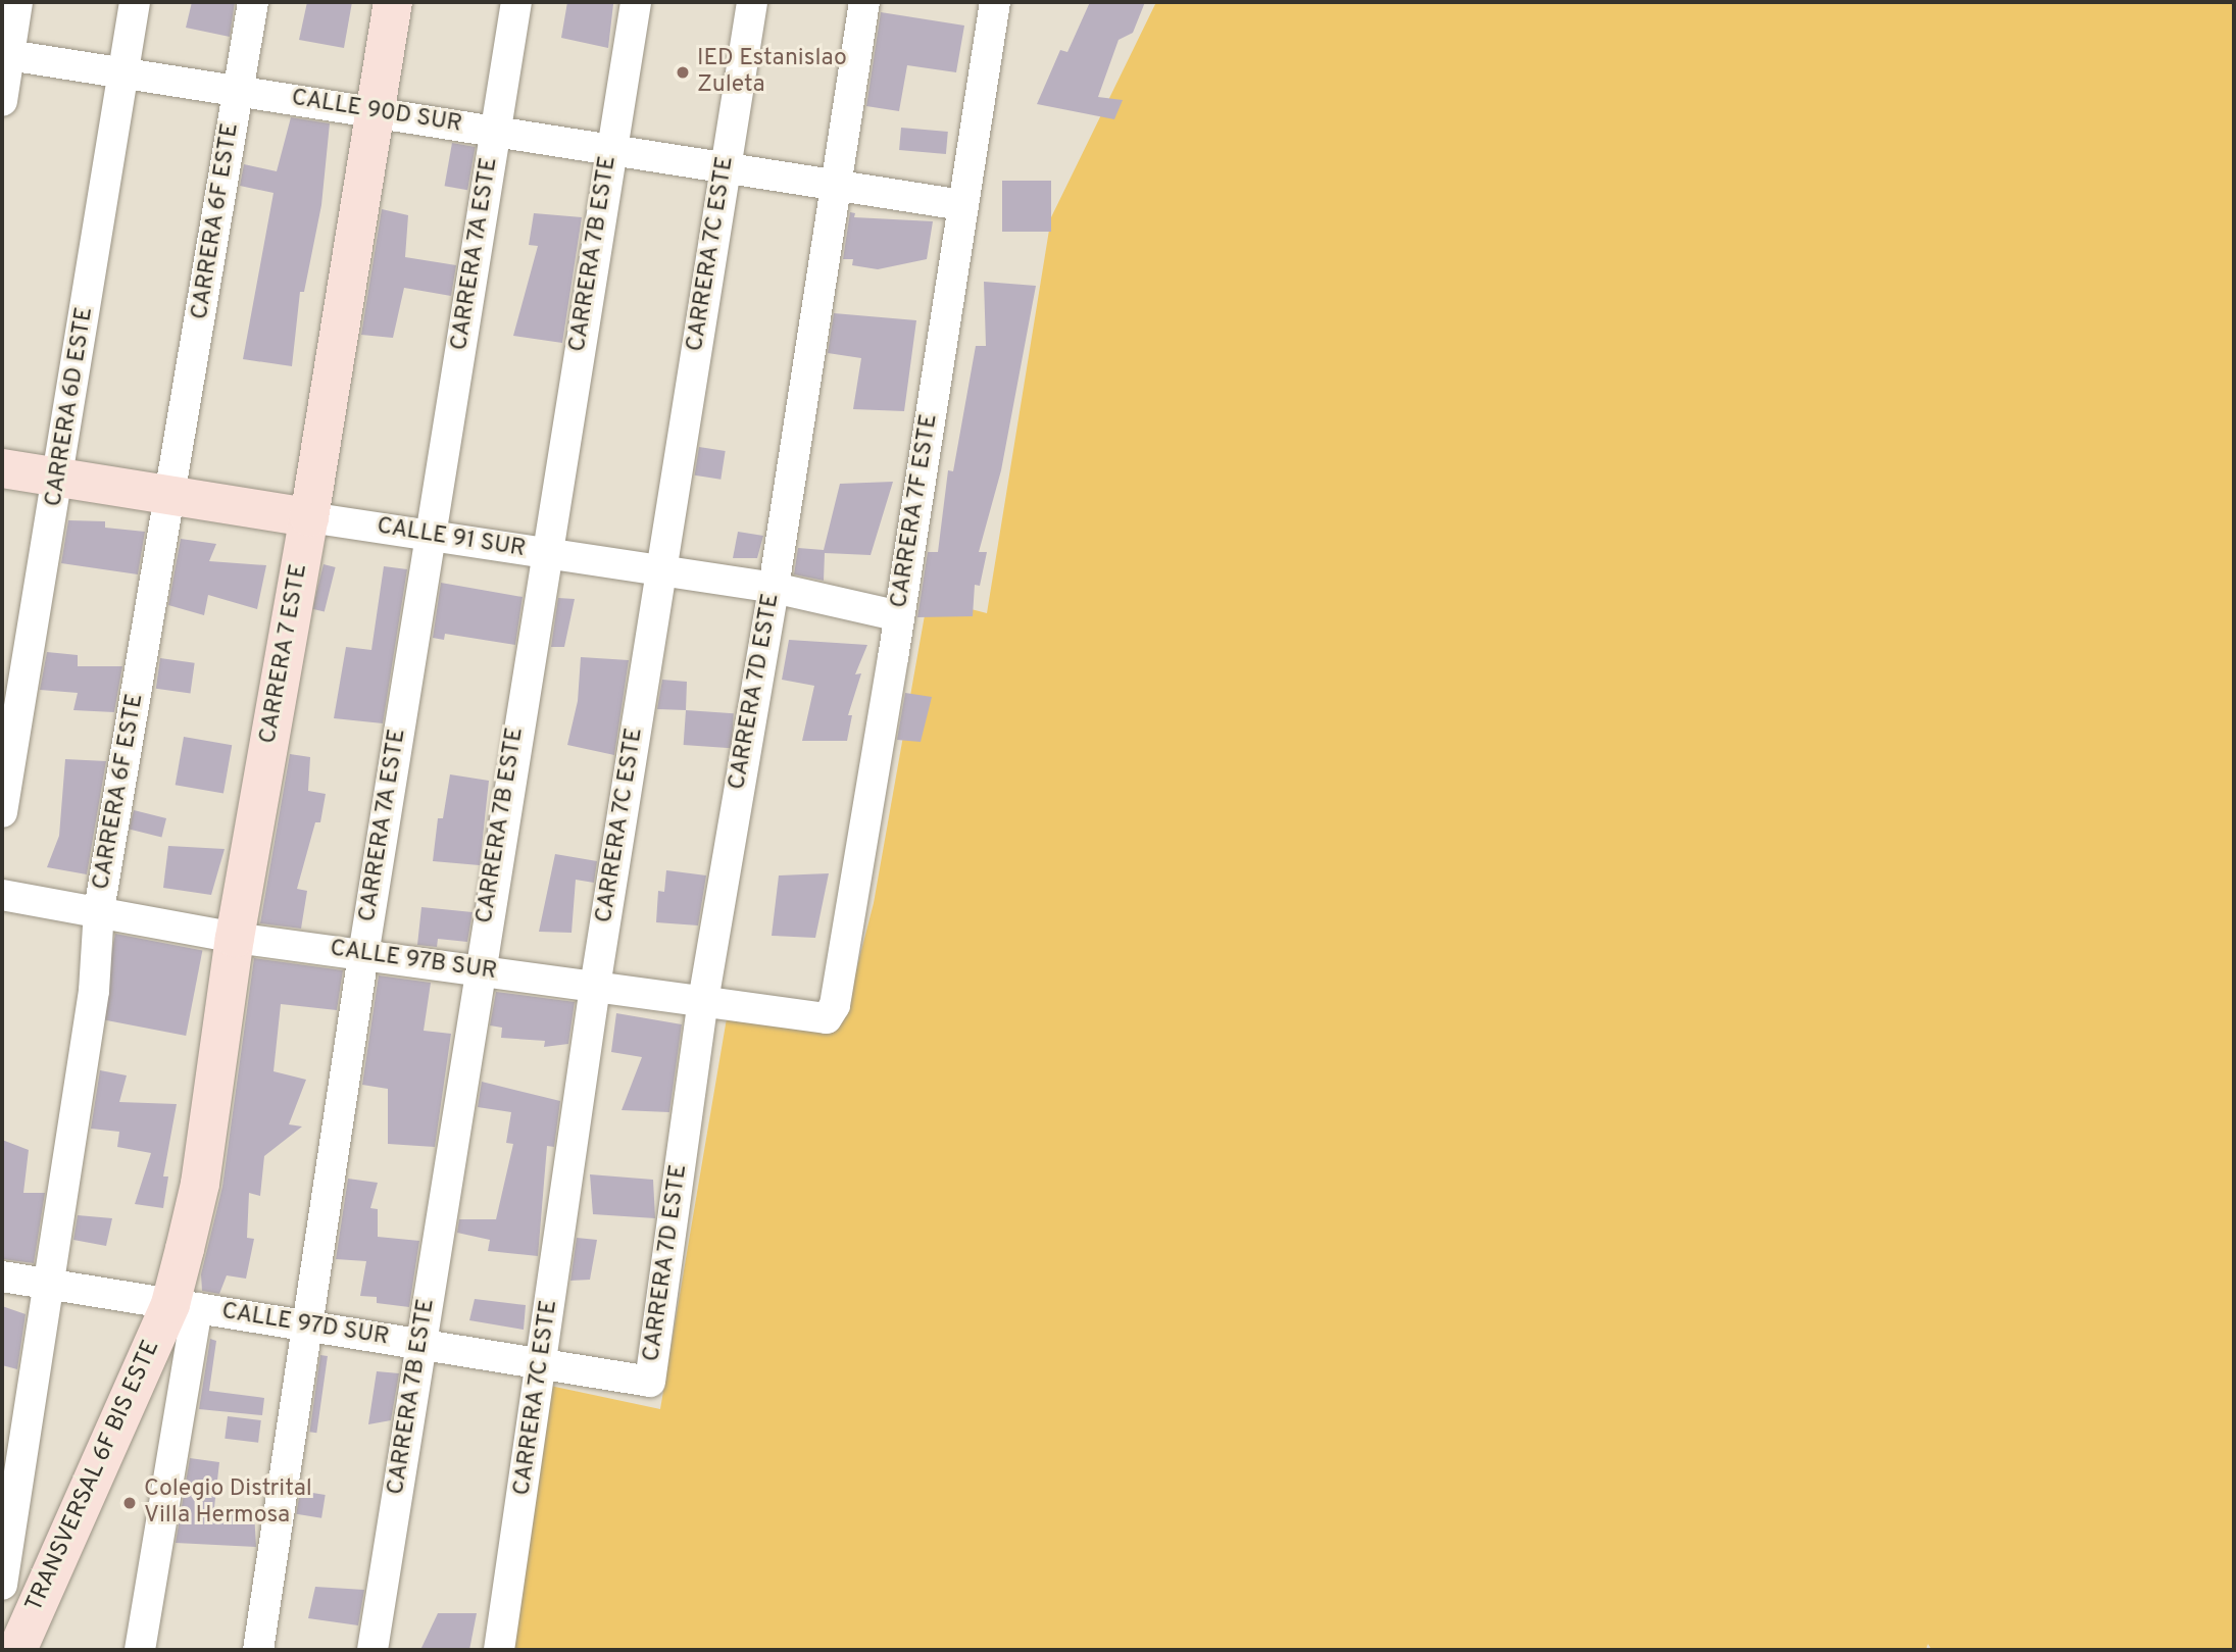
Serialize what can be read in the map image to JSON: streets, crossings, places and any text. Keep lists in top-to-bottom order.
{
  "streets": {
    "street": [
      "CALLE 90D SUR",
      "CARRERA 6F ESTE",
      "CARRERA 7A ESTE",
      "CARRERA 7B ESTE",
      "CARRERA 7C ESTE",
      "CARRERA 6D ESTE",
      "CARRERA 7F ESTE",
      "CALLE 91 SUR",
      "CARRERA 7 ESTE",
      "CARRERA 7D ESTE",
      "CALLE 97B SUR",
      "CALLE 97D SUR",
      "TRANSVERSAL 6F BIS ESTE"
    ]
  },
  "crossings": [
    ["CALLE 90D SUR", "CARRERA 6F ESTE"],
    ["CALLE 90D SUR", "CARRERA 7A ESTE"],
    ["CALLE 90D SUR", "CARRERA 7B ESTE"],
    ["CALLE 90D SUR", "CARRERA 7C ESTE"],
    ["CALLE 90D SUR", "CARRERA 6D ESTE"],
    ["CALLE 90D SUR", "CARRERA 7F ESTE"],
    ["CALLE 90D SUR", "CARRERA 7 ESTE"],
    ["CALLE 90D SUR", "CARRERA 7D ESTE"],
    ["CARRERA 6F ESTE", "CALLE 91 SUR"],
    ["CARRERA 6F ESTE", "CALLE 97B SUR"],
    ["CARRERA 6F ESTE", "CALLE 97D SUR"],
    ["CARRERA 7A ESTE", "CALLE 91 SUR"],
    ["CARRERA 7A ESTE", "CALLE 97B SUR"],
    ["CARRERA 7A ESTE", "CALLE 97D SUR"],
    ["CARRERA 7B ESTE", "CALLE 91 SUR"],
    ["CARRERA 7B ESTE", "CALLE 97B SUR"],
    ["CARRERA 7B ESTE", "CALLE 97D SUR"],
    ["CARRERA 7C ESTE", "CALLE 91 SUR"],
    ["CARRERA 7C ESTE", "CALLE 97B SUR"],
    ["CARRERA 7C ESTE", "CALLE 97D SUR"],
    ["CARRERA 6D ESTE", "CALLE 91 SUR"],
    ["CARRERA 7F ESTE", "CALLE 91 SUR"],
    ["CARRERA 7F ESTE", "CALLE 97B SUR"],
    ["CALLE 91 SUR", "CARRERA 7 ESTE"],
    ["CALLE 91 SUR", "CARRERA 7D ESTE"],
    ["CARRERA 7 ESTE", "CALLE 97B SUR"],
    ["CARRERA 7 ESTE", "CALLE 97D SUR"],
    ["CARRERA 7 ESTE", "TRANSVERSAL 6F BIS ESTE"],
    ["CARRERA 7D ESTE", "CALLE 97B SUR"],
    ["CARRERA 7D ESTE", "CALLE 97D SUR"],
    ["CALLE 97D SUR", "TRANSVERSAL 6F BIS ESTE"]
  ],
  "places": ["IED Estanislao Zuleta", "Colegio Distrital Villa Hermosa"]
}
